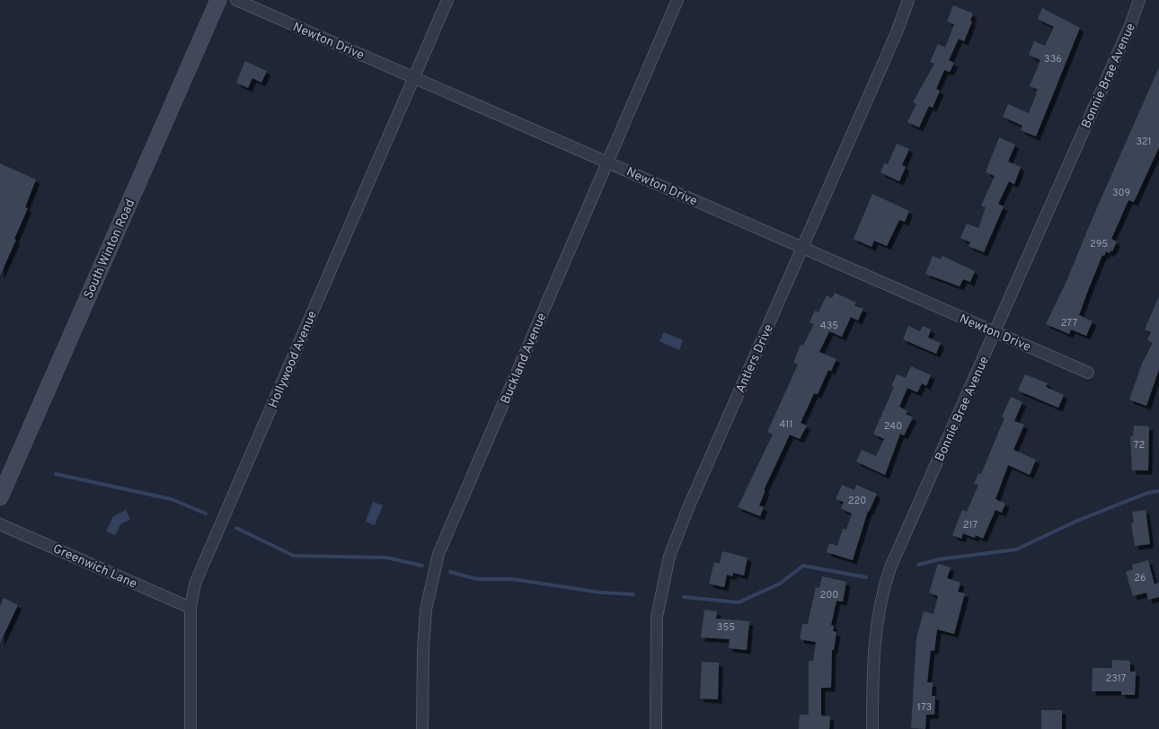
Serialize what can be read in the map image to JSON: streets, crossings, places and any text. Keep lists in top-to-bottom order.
{
  "streets": {
    "main road": ["South Winton Road"],
    "street": [
      "Newton Drive",
      "Bonnie Brae Avenue",
      "Buckland Avenue",
      "Antlers Drive",
      "Hollywood Avenue",
      "Greenwich Lane"
    ]
  },
  "crossings": [
    ["Newton Drive", "Bonnie Brae Avenue"],
    ["Newton Drive", "Buckland Avenue"],
    ["Newton Drive", "Antlers Drive"],
    ["Newton Drive", "Hollywood Avenue"],
    ["Hollywood Avenue", "Greenwich Lane"]
  ],
  "house_numbers": [
    "336",
    "321",
    "309",
    "295",
    "277",
    "435",
    "411",
    "240",
    "72",
    "220",
    "217",
    "26",
    "200",
    "355",
    "2317",
    "173"
  ]
}
